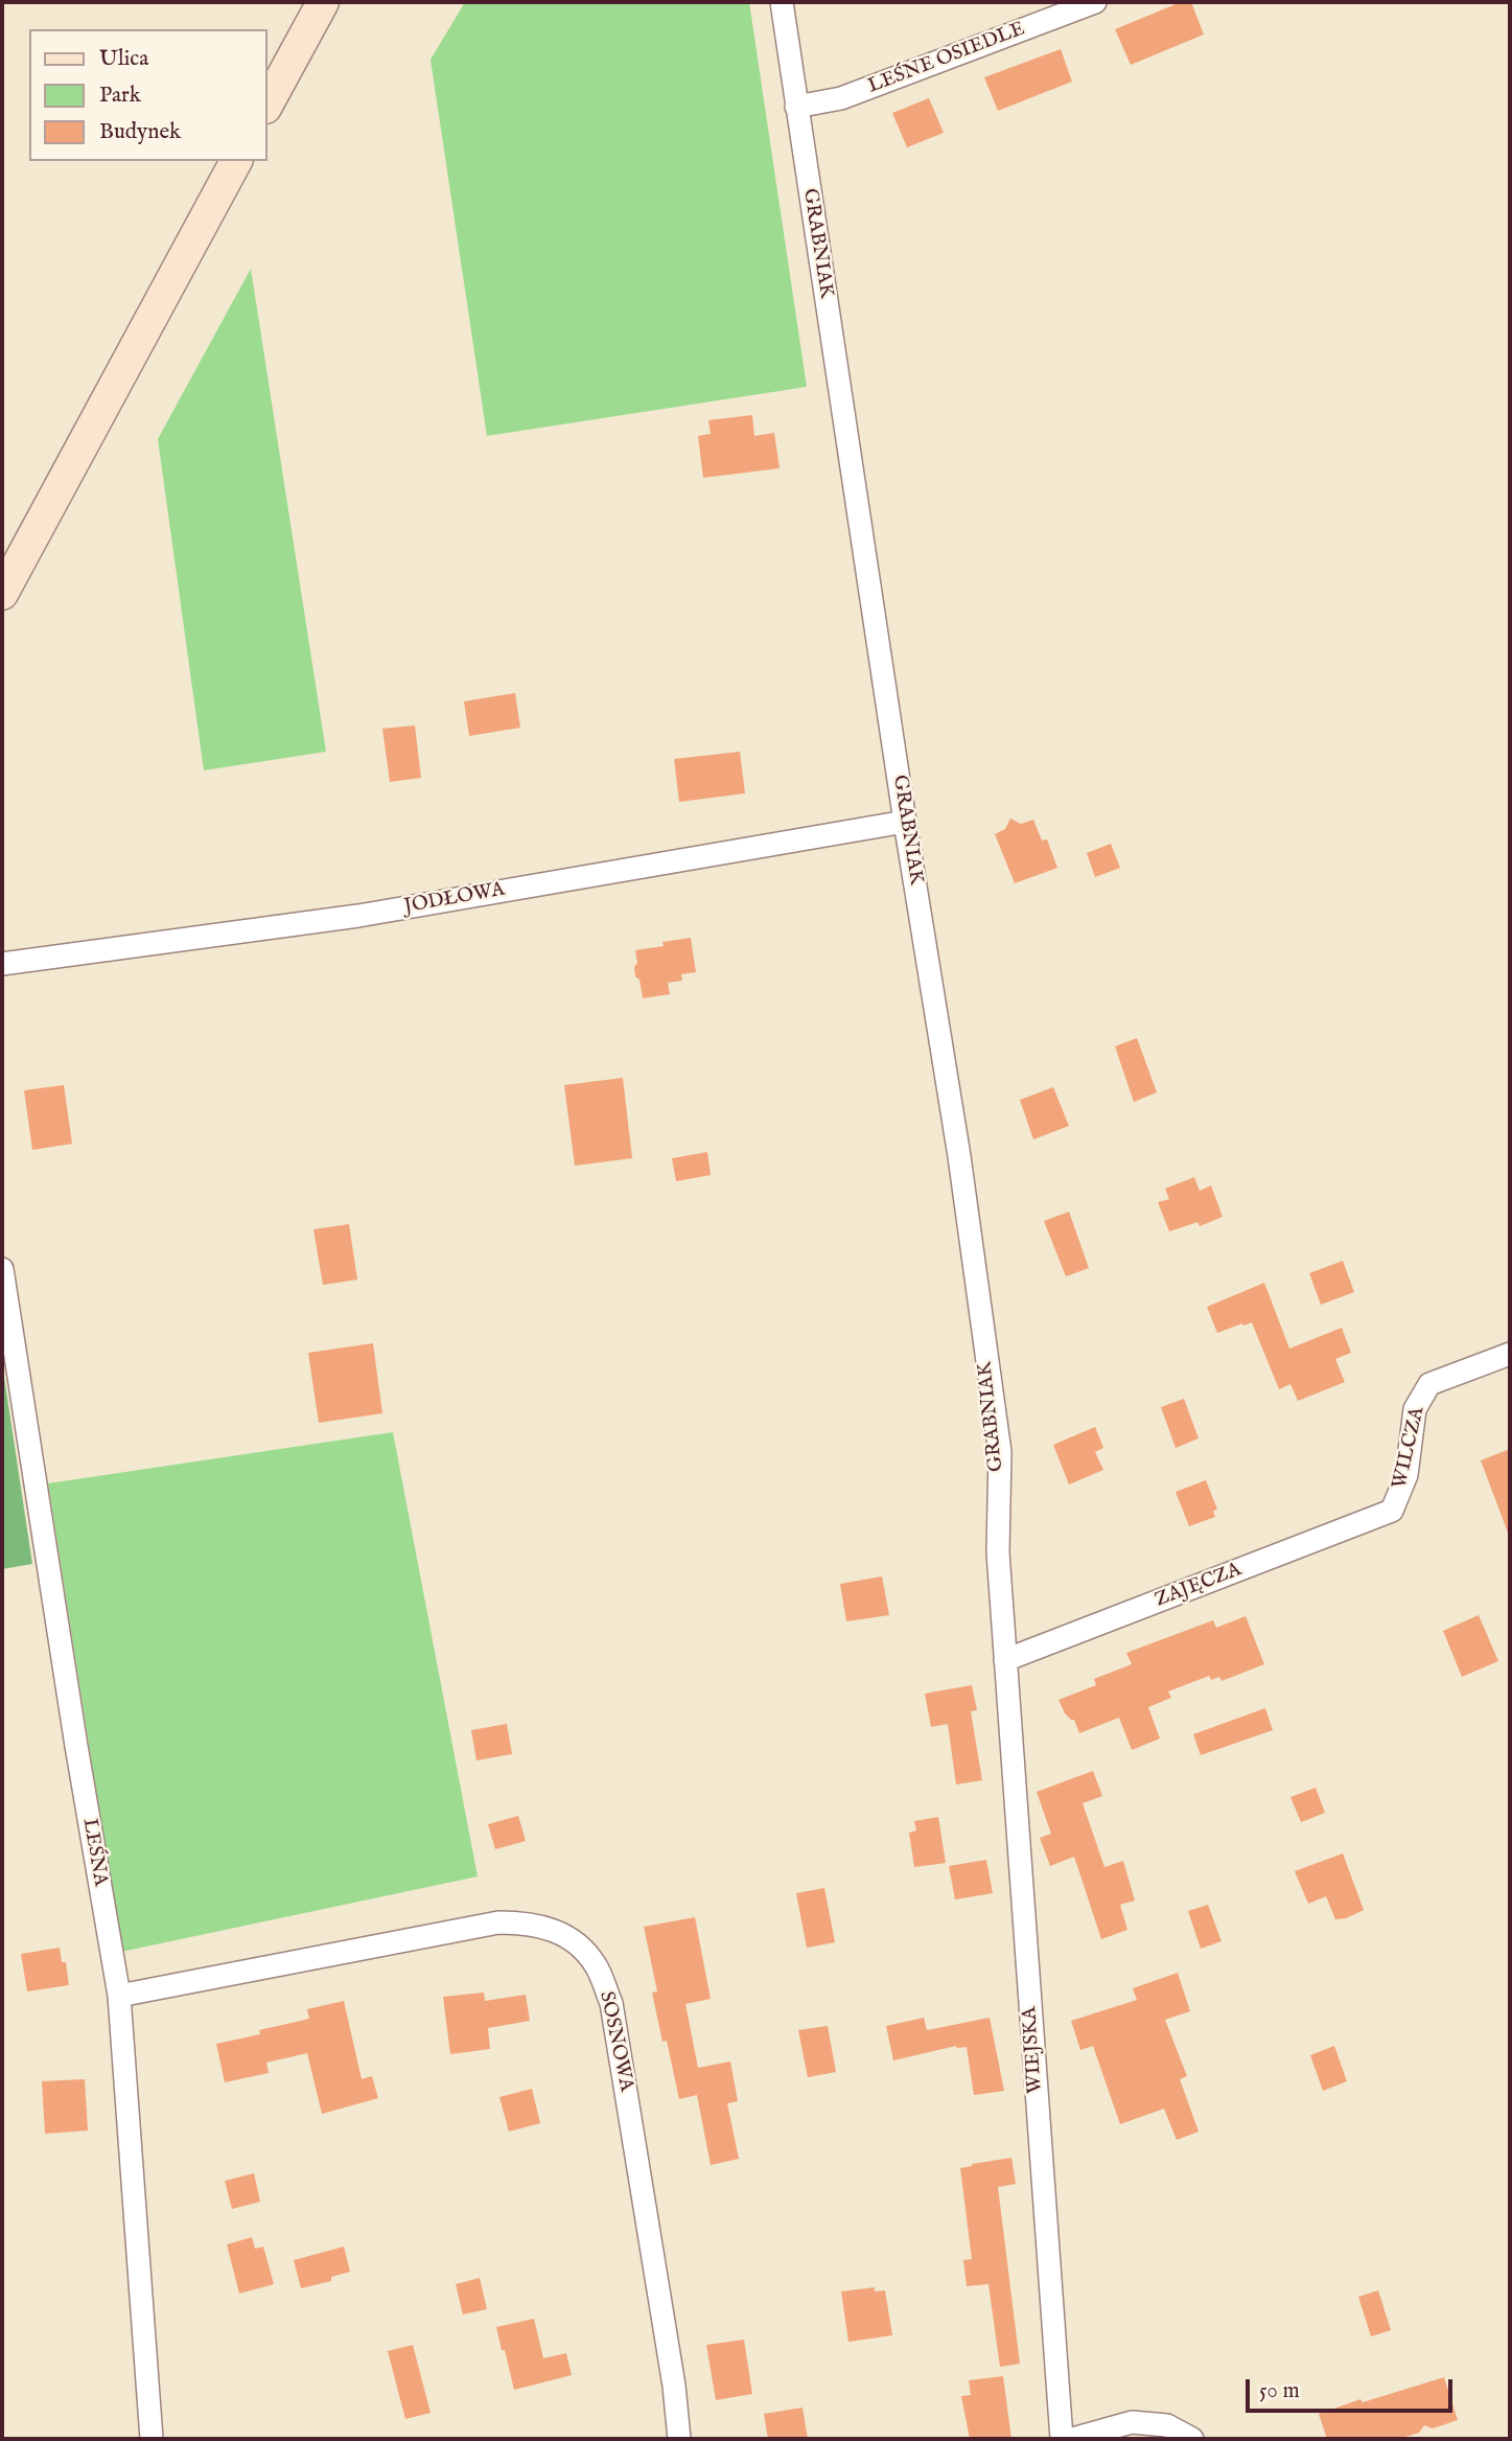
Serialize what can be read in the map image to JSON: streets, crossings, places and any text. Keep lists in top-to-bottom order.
{
  "streets": {
    "street": [
      "LEŚNE OSIEDLE",
      "GRABNIAK",
      "JODŁOWA",
      "WILCZA",
      "ZAJĘCZA",
      "LEŚNA",
      "SOSNOWA",
      "WIEJSKA"
    ]
  },
  "crossings": [
    ["LEŚNE OSIEDLE", "GRABNIAK"],
    ["GRABNIAK", "JODŁOWA"],
    ["GRABNIAK", "ZAJĘCZA"],
    ["GRABNIAK", "WIEJSKA"],
    ["WILCZA", "ZAJĘCZA"],
    ["ZAJĘCZA", "WIEJSKA"],
    ["LEŚNA", "SOSNOWA"]
  ],
  "legend": ["Ulica", "Park", "Budynek"],
  "scale_bar": "50 m"
}
